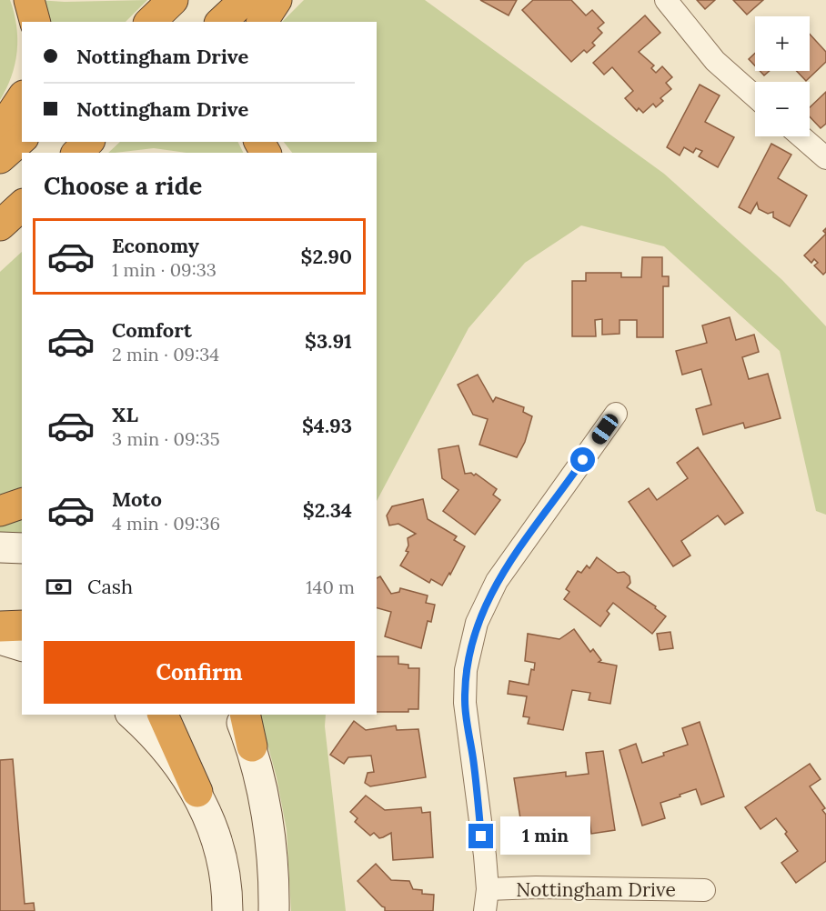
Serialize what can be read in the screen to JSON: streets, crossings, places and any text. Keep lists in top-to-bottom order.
{
  "streets": {
    "street": ["Nottingham Drive"]
  },
  "page": {
    "map_buttons": ["+", "−"],
    "banner": ["Nottingham Drive", "Nottingham Drive"],
    "heading": "Choose a ride",
    "list": [
      {
        "name": "Economy",
        "note": "1 min · 09:33",
        "value": "$2.90"
      },
      {
        "name": "Comfort",
        "note": "2 min · 09:34",
        "value": "$3.91"
      },
      {
        "name": "XL",
        "note": "3 min · 09:35",
        "value": "$4.93"
      },
      {
        "name": "Moto",
        "note": "4 min · 09:36",
        "value": "$2.34"
      }
    ],
    "pay": ["Cash", "140 m"],
    "buttons": "Confirm",
    "bubble": "1 min"
  }
}
